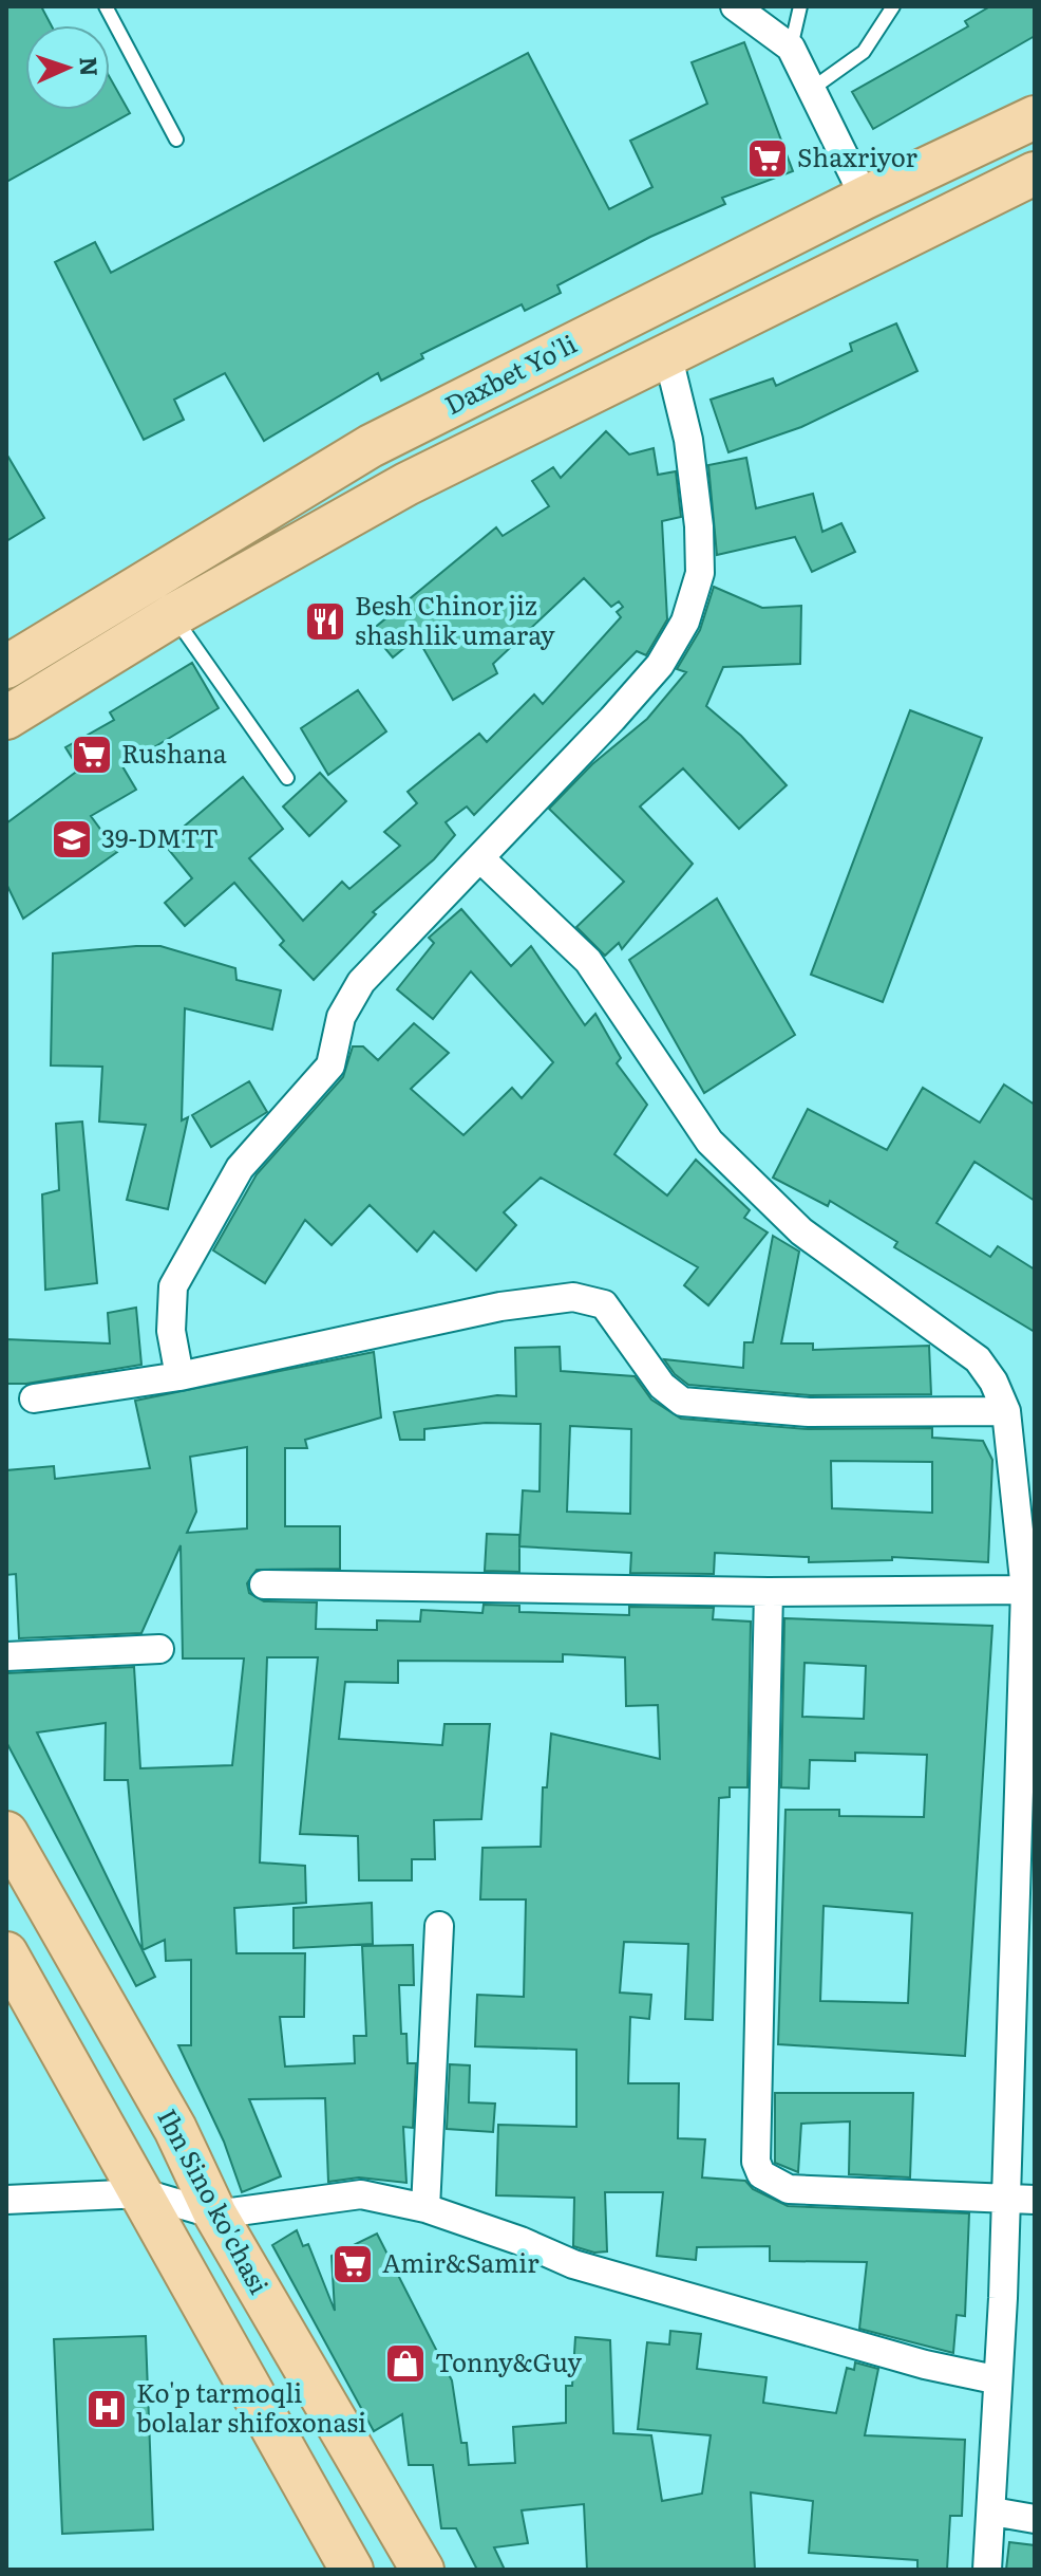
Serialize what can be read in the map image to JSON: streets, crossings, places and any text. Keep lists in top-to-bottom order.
{
  "streets": {
    "main road": ["Daxbet Yo'li", "Ibn Sino ko'chasi"]
  },
  "places": {
    "supermarket": ["Shaxriyor", "Rushana", "Amir&Samir"],
    "restaurant": ["Besh Chinor jiz shashlik umaray"],
    "school or university": ["39-DMTT"],
    "shop": ["Tonny&Guy"],
    "hospital": ["Ko'p tarmoqli bolalar shifoxonasi"]
  },
  "north": "right"
}
